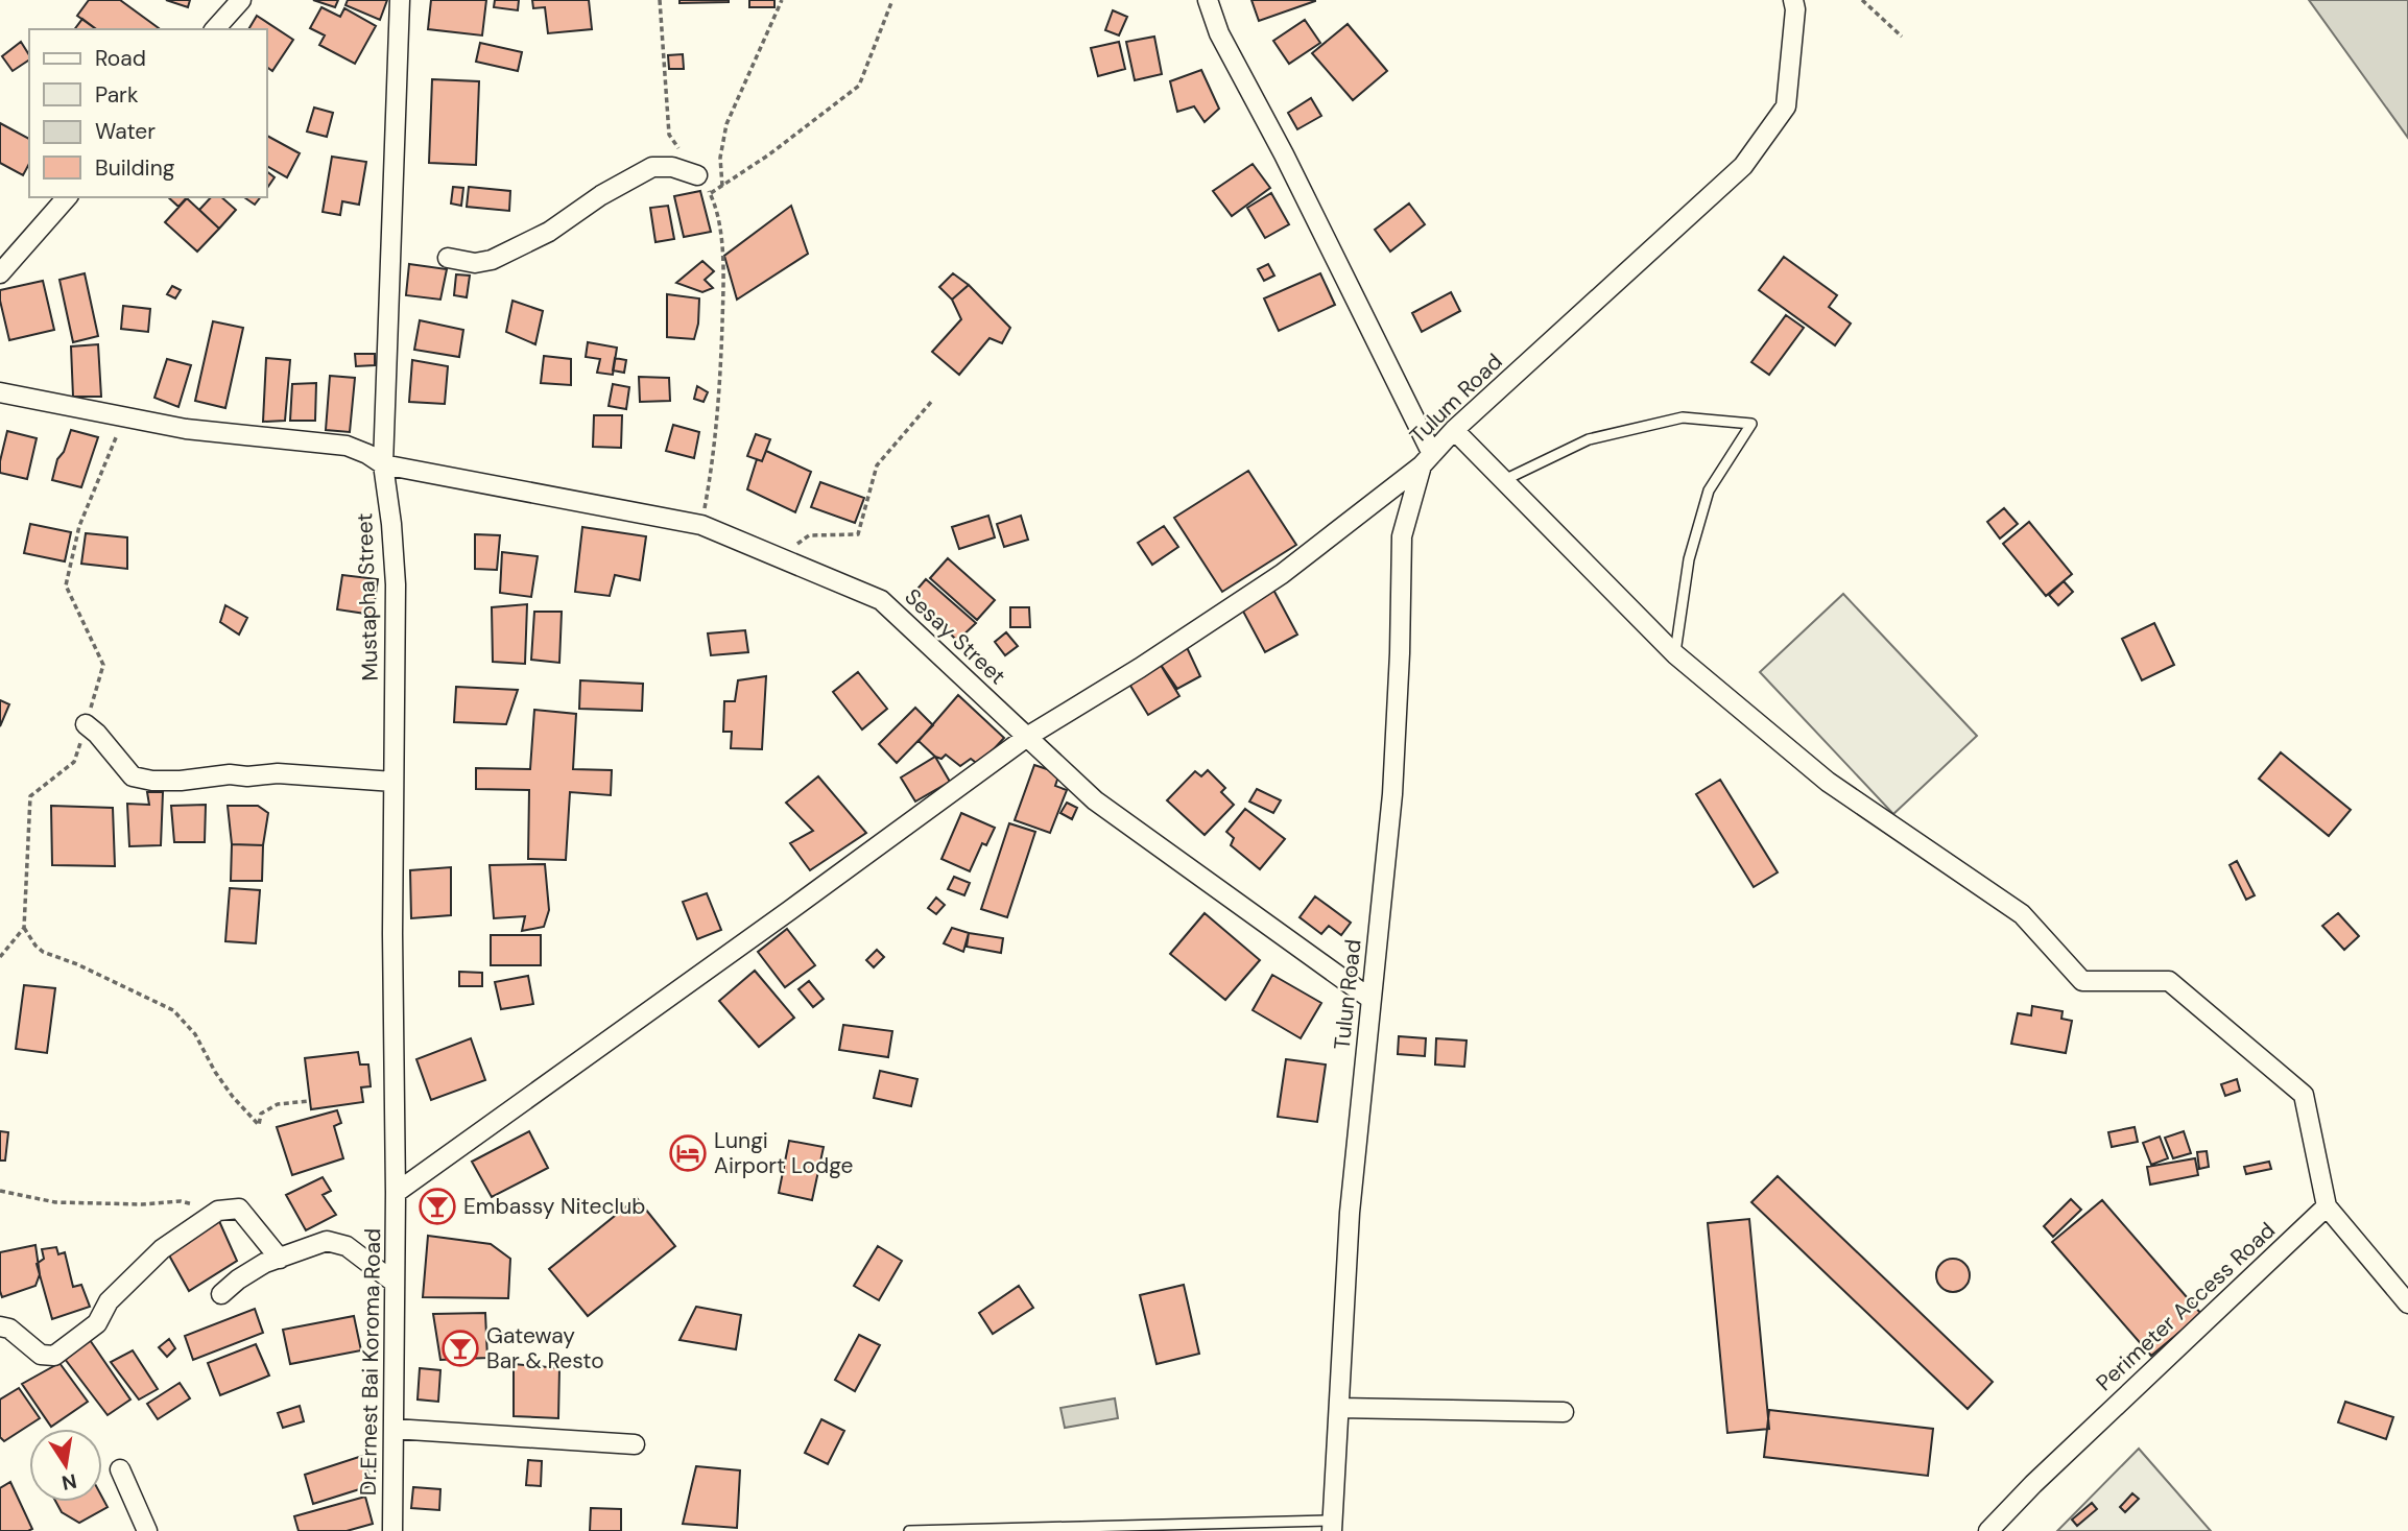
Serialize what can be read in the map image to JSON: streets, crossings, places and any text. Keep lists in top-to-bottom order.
{
  "streets": {
    "street": [
      "Tulum Road",
      "Mustapha Street",
      "Sesay Street",
      "Tulun Road",
      "Perimeter Access Road",
      "Dr.Ernest Bai Koroma Road"
    ]
  },
  "crossings": [
    ["Tulum Road", "Mustapha Street"],
    ["Tulum Road", "Sesay Street"],
    ["Tulum Road", "Tulun Road"],
    ["Tulum Road", "Dr.Ernest Bai Koroma Road"],
    ["Mustapha Street", "Sesay Street"],
    ["Mustapha Street", "Dr.Ernest Bai Koroma Road"],
    ["Sesay Street", "Tulun Road"]
  ],
  "places": {
    "hotel": ["Lungi Airport Lodge"],
    "bar": ["Embassy Niteclub", "Gateway Bar & Resto"]
  },
  "legend": [
    "Road",
    "Park",
    "Water",
    "Building"
  ],
  "north": "bottom"
}
